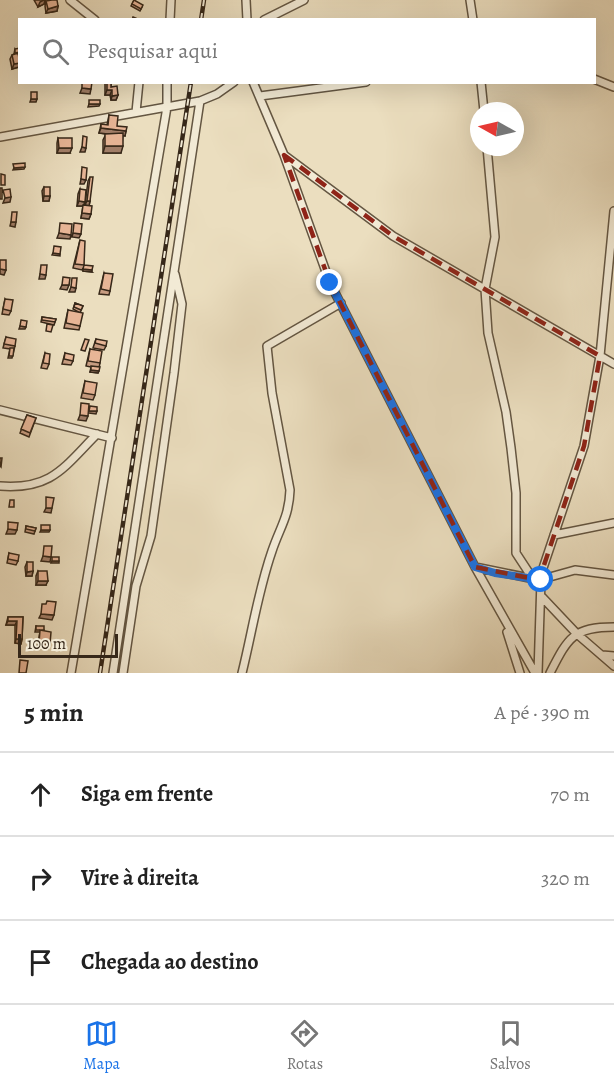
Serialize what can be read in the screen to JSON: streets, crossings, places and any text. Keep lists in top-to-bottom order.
{
  "scale_bar": "100 m",
  "north": "left",
  "page": {
    "search": "Pesquisar aqui",
    "scale": "100 m",
    "heading": ["5 min", "A pé · 390 m"],
    "list": [
      ["Siga em frente", "70 m"],
      ["Vire à direita", "320 m"],
      "Chegada ao destino"
    ],
    "nav": ["Mapa", "Rotas", "Salvos"]
  }
}
